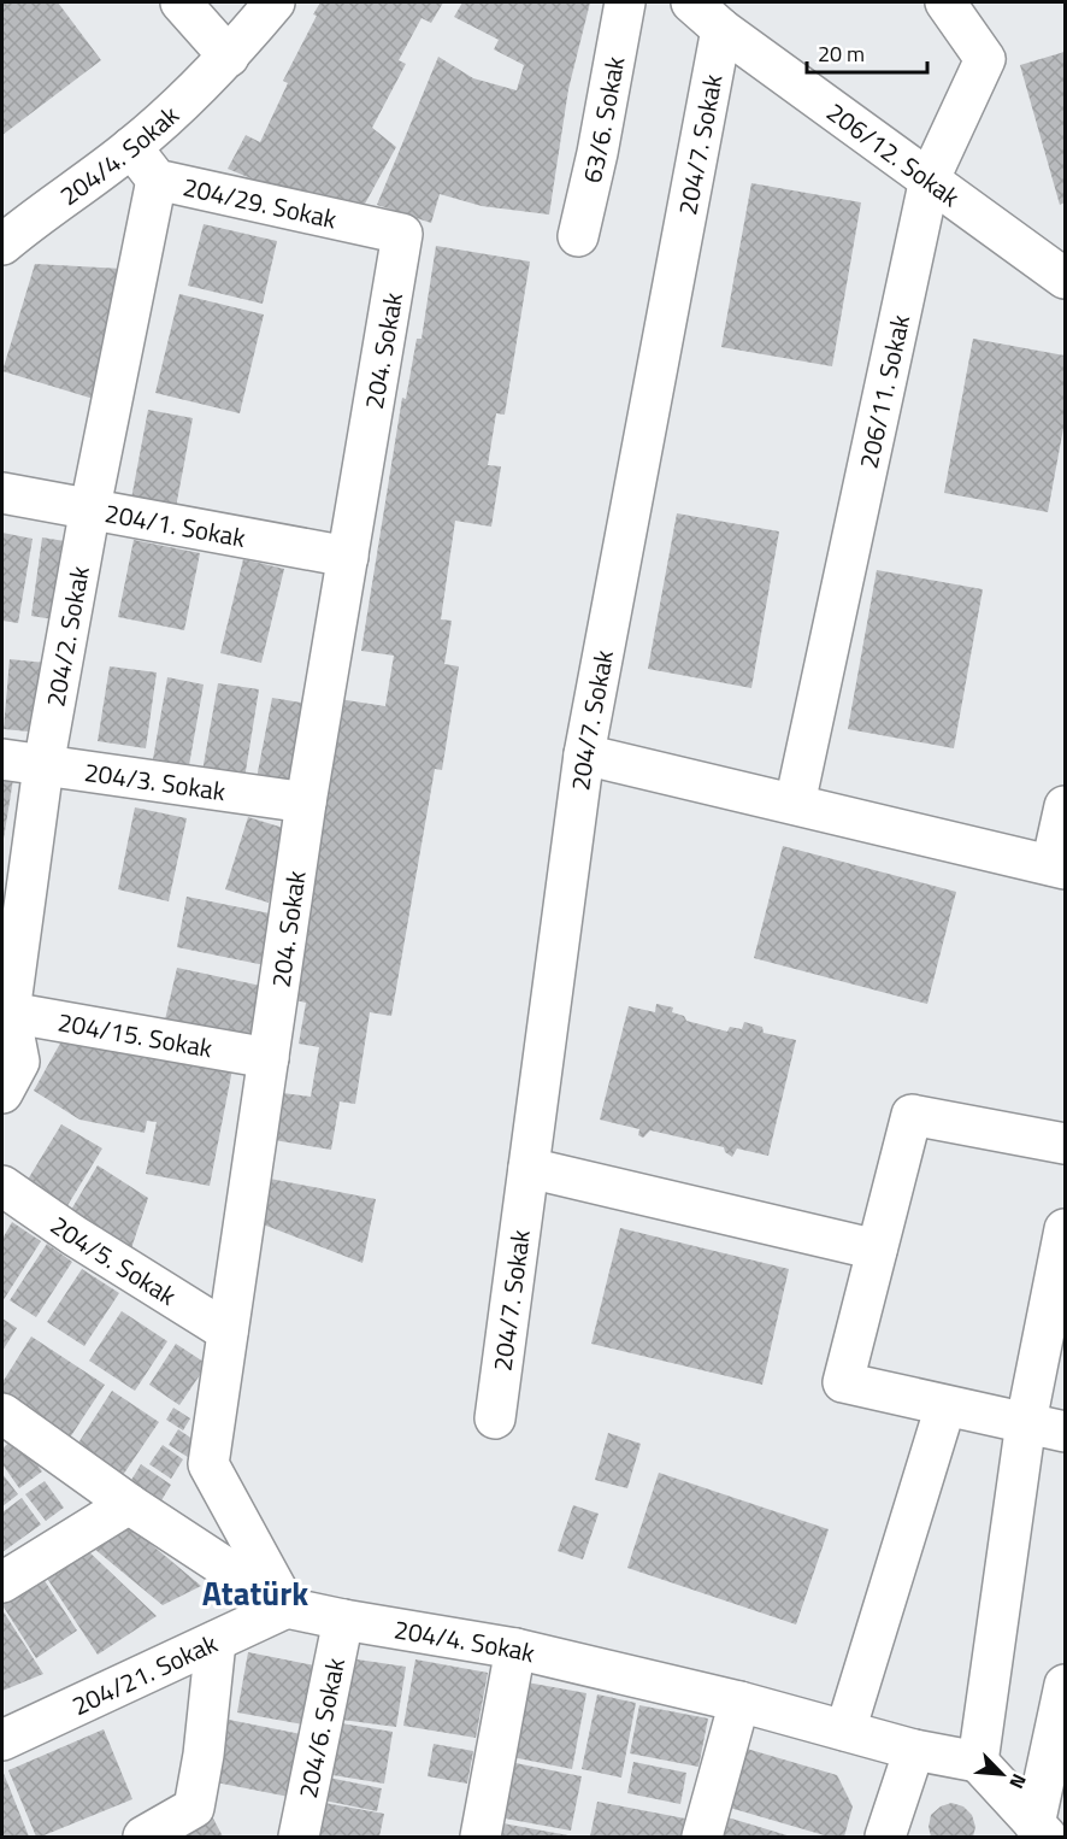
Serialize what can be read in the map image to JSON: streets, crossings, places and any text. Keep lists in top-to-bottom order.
{
  "streets": {
    "street": [
      "63/6. Sokak",
      "204/7. Sokak",
      "204/4. Sokak",
      "206/12. Sokak",
      "204/29. Sokak",
      "204. Sokak",
      "206/11. Sokak",
      "204/1. Sokak",
      "204/2. Sokak",
      "204/3. Sokak",
      "204/15. Sokak",
      "204/5. Sokak",
      "204/21. Sokak",
      "204/6. Sokak"
    ]
  },
  "crossings": [
    ["204/7. Sokak", "206/12. Sokak"],
    ["204/4. Sokak", "204/29. Sokak"],
    ["204/4. Sokak", "204. Sokak"],
    ["204/4. Sokak", "204/21. Sokak"],
    ["204/4. Sokak", "204/6. Sokak"],
    ["206/12. Sokak", "206/11. Sokak"],
    ["204/29. Sokak", "204. Sokak"],
    ["204/29. Sokak", "204/2. Sokak"],
    ["204. Sokak", "204/1. Sokak"],
    ["204. Sokak", "204/3. Sokak"],
    ["204. Sokak", "204/15. Sokak"],
    ["204. Sokak", "204/5. Sokak"],
    ["204. Sokak", "204/21. Sokak"],
    ["204/1. Sokak", "204/2. Sokak"],
    ["204/2. Sokak", "204/3. Sokak"],
    ["204/2. Sokak", "204/15. Sokak"]
  ],
  "districts": ["Atatürk"],
  "scale_bar": "20 m",
  "north": "bottom right"
}
